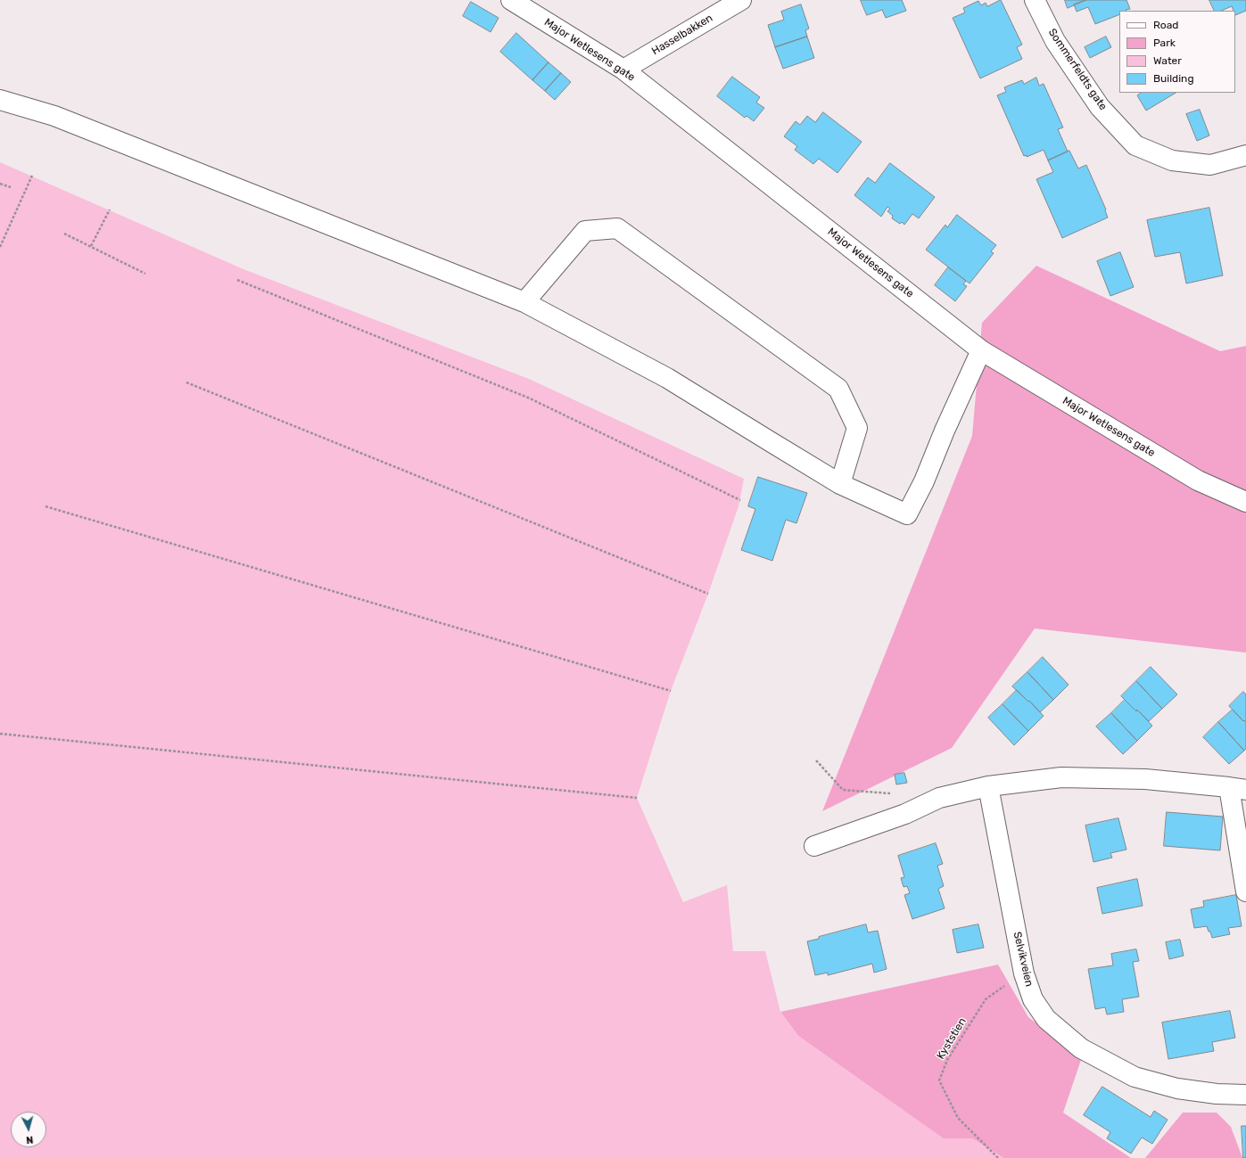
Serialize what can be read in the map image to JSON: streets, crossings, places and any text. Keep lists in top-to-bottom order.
{
  "streets": {
    "street": [
      "Hasselbakken",
      "Major Wetlesens gate",
      "Sommerfeldts gate",
      "Selvikveien"
    ],
    "path": ["Kyststien"]
  },
  "crossings": [
    ["Hasselbakken", "Major Wetlesens gate"],
    ["Selvikveien", "Kyststien"]
  ],
  "legend": [
    "Road",
    "Park",
    "Water",
    "Building"
  ],
  "north": "bottom"
}
